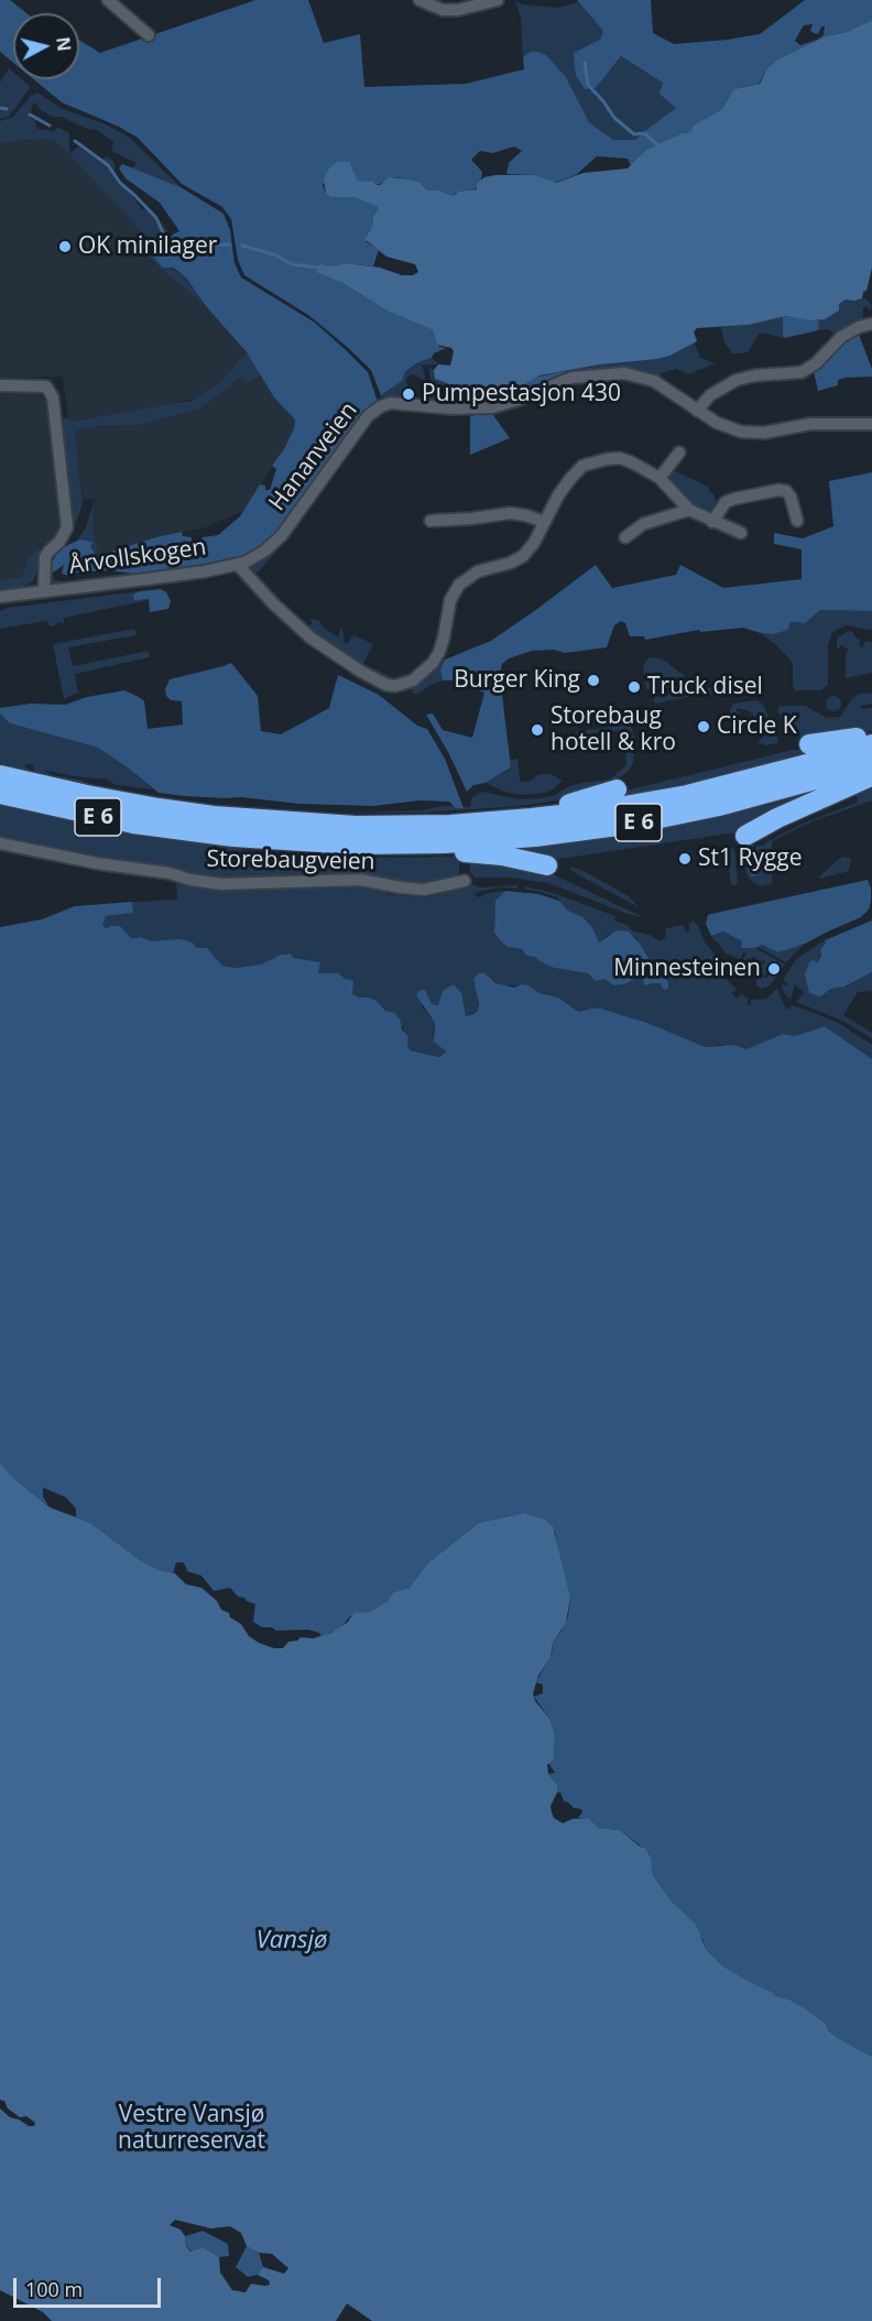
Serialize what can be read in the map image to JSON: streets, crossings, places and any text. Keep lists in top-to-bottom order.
{
  "streets": {
    "highway": ["E 6"],
    "street": ["Hananveien", "Årvollskogen", "Storebaugveien"]
  },
  "crossings": [
    ["Hananveien", "Årvollskogen"]
  ],
  "water": ["Vansjø"],
  "parks": ["Vestre Vansjø naturreservat"],
  "places": [
    "OK minilager",
    "Pumpestasjon 430",
    "Burger King",
    "Truck disel",
    "Circle K",
    "Storebaug hotell & kro",
    "St1 Rygge",
    "Minnesteinen"
  ],
  "scale_bar": "100 m",
  "north": "right"
}
